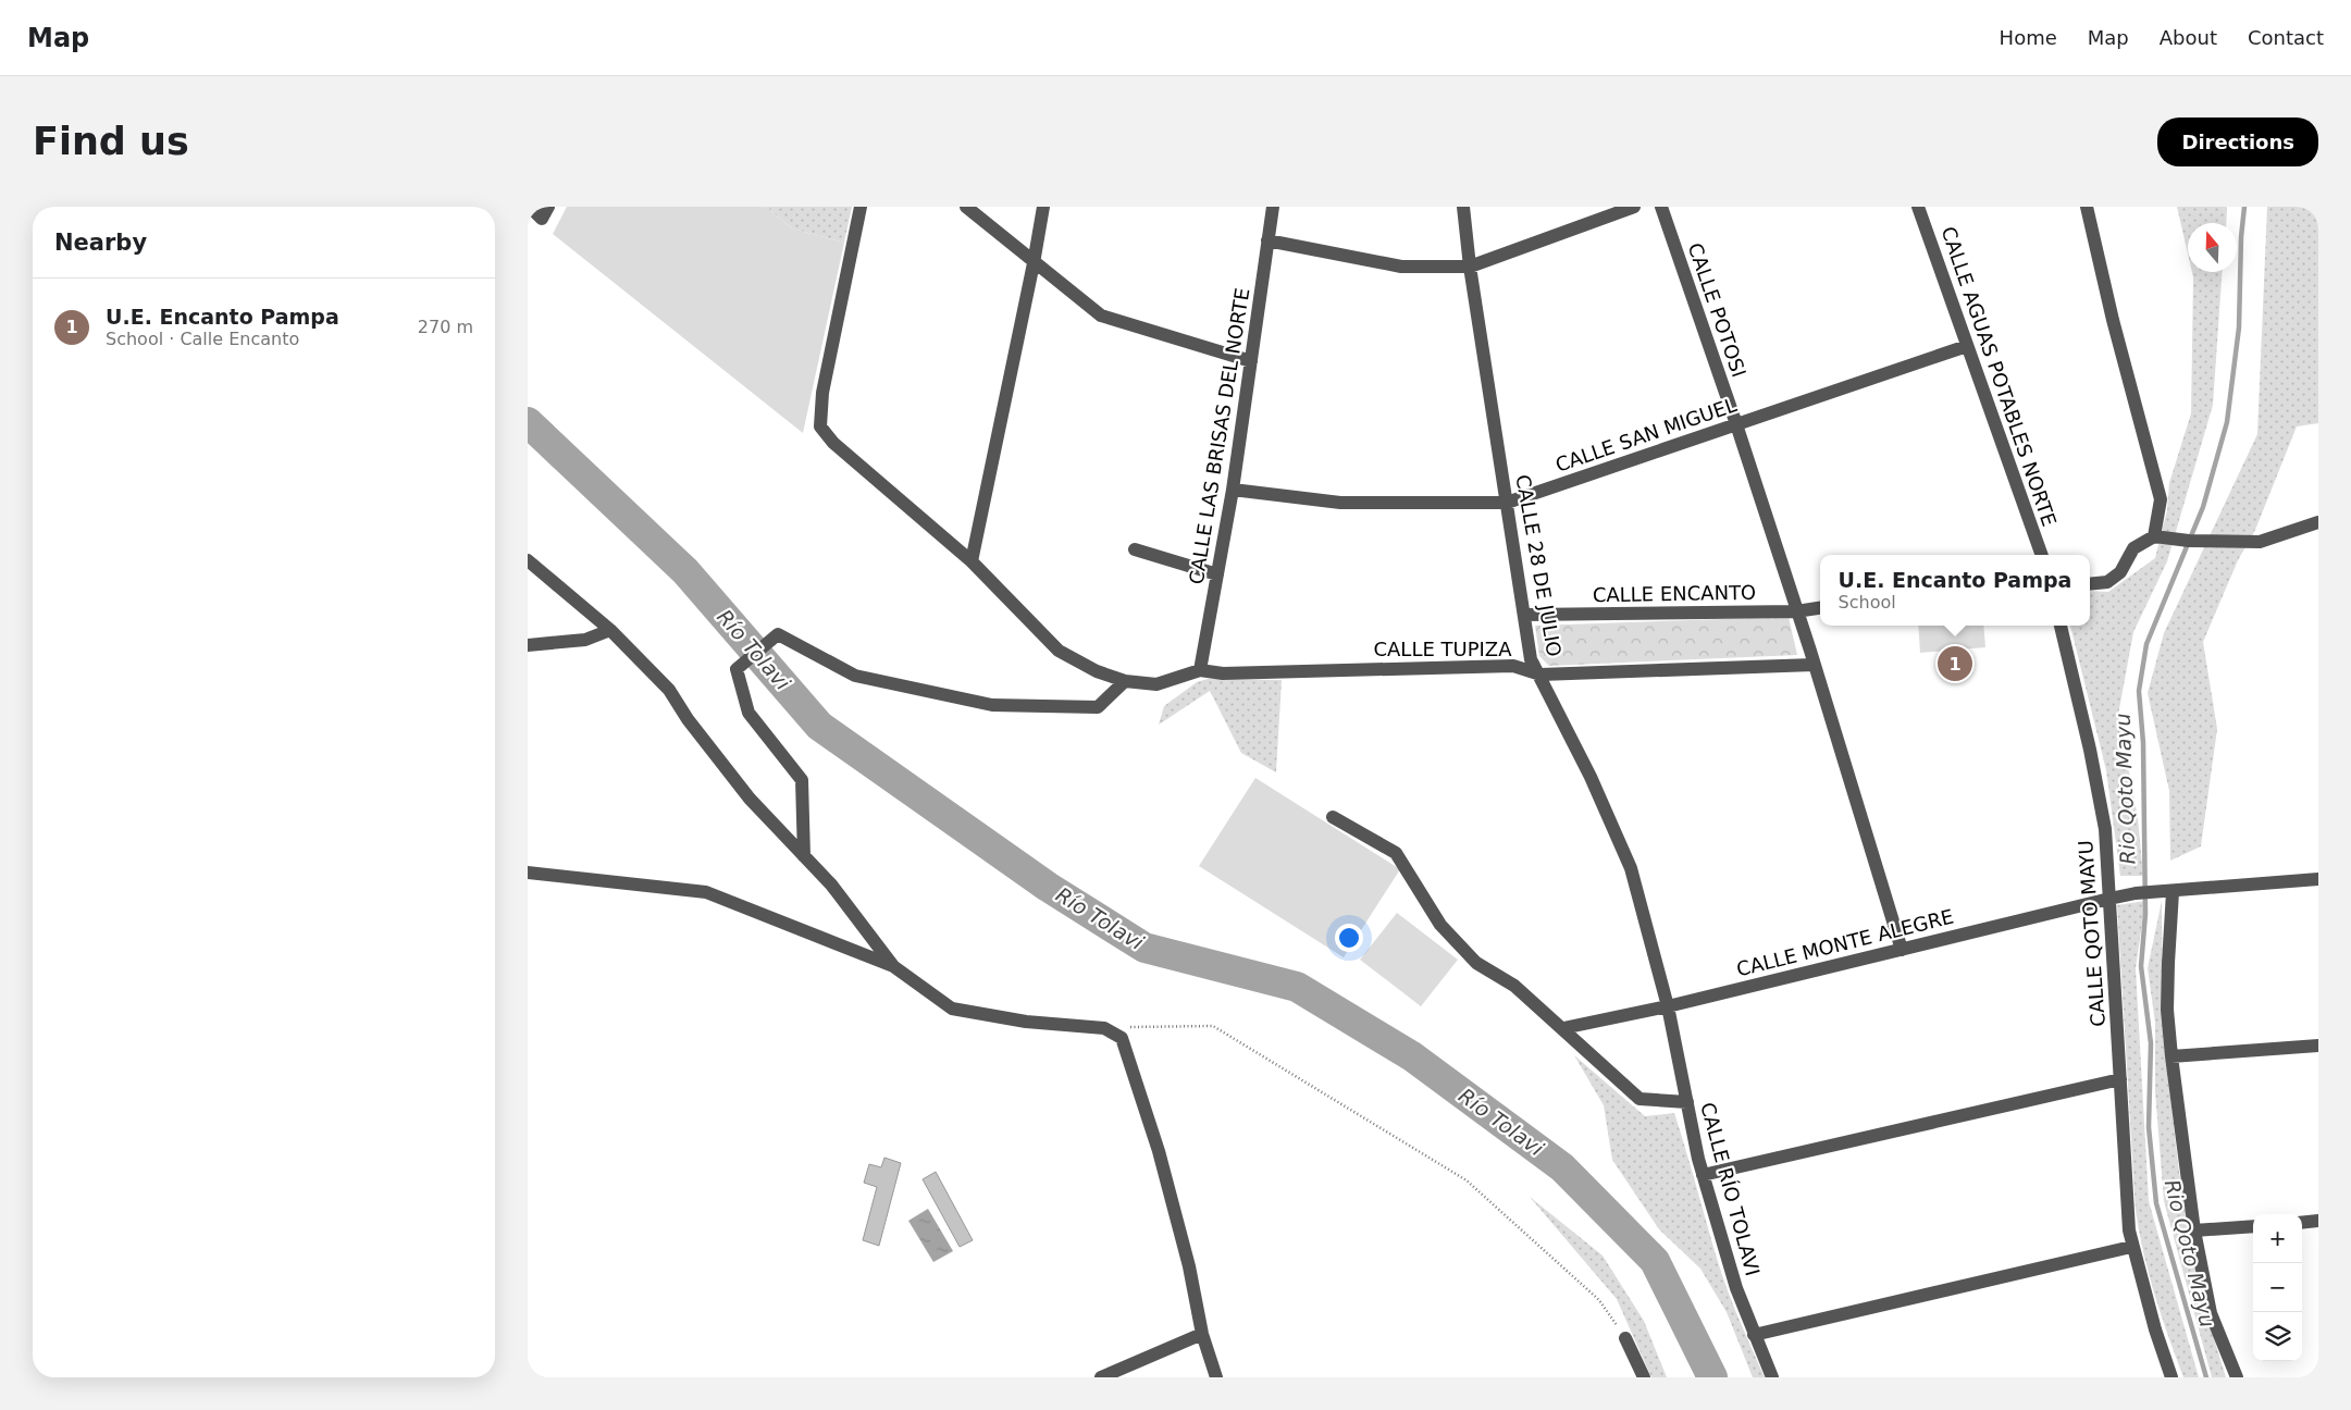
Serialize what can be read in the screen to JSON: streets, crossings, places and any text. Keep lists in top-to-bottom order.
{
  "streets": {
    "street": [
      "CALLE POTOSI",
      "CALLE AGUAS POTABLES NORTE",
      "CALLE SAN MIGUEL",
      "CALLE LAS BRISAS DEL NORTE",
      "CALLE 28 DE JULIO",
      "CALLE ENCANTO",
      "CALLE TUPIZA",
      "CALLE QOTO MAYU",
      "CALLE MONTE ALEGRE",
      "CALLE RÍO TOLAVI"
    ]
  },
  "crossings": [
    ["CALLE POTOSI", "CALLE SAN MIGUEL"],
    ["CALLE POTOSI", "CALLE ENCANTO"],
    ["CALLE POTOSI", "CALLE TUPIZA"],
    ["CALLE POTOSI", "CALLE MONTE ALEGRE"],
    ["CALLE AGUAS POTABLES NORTE", "CALLE SAN MIGUEL"],
    ["CALLE SAN MIGUEL", "CALLE LAS BRISAS DEL NORTE"],
    ["CALLE SAN MIGUEL", "CALLE 28 DE JULIO"],
    ["CALLE LAS BRISAS DEL NORTE", "CALLE TUPIZA"],
    ["CALLE 28 DE JULIO", "CALLE ENCANTO"],
    ["CALLE 28 DE JULIO", "CALLE TUPIZA"],
    ["CALLE 28 DE JULIO", "CALLE MONTE ALEGRE"],
    ["CALLE 28 DE JULIO", "CALLE RÍO TOLAVI"],
    ["CALLE QOTO MAYU", "CALLE MONTE ALEGRE"],
    ["CALLE MONTE ALEGRE", "CALLE RÍO TOLAVI"]
  ],
  "water": ["Río Tolavi", "Rio Qoto Mayu"],
  "north": "top",
  "page": {
    "header": "Map",
    "nav": [
      "Home",
      "Map",
      "About",
      "Contact"
    ],
    "buttons": "Directions",
    "title": "Find us",
    "heading": "Nearby",
    "list": [
      {
        "mark": "1",
        "name": "U.E. Encanto Pampa",
        "note": "School · Calle Encanto",
        "value": "270 m"
      }
    ],
    "popup": ["U.E. Encanto Pampa", "School"],
    "pins": "1",
    "map_buttons": ["+", "−"]
  }
}
